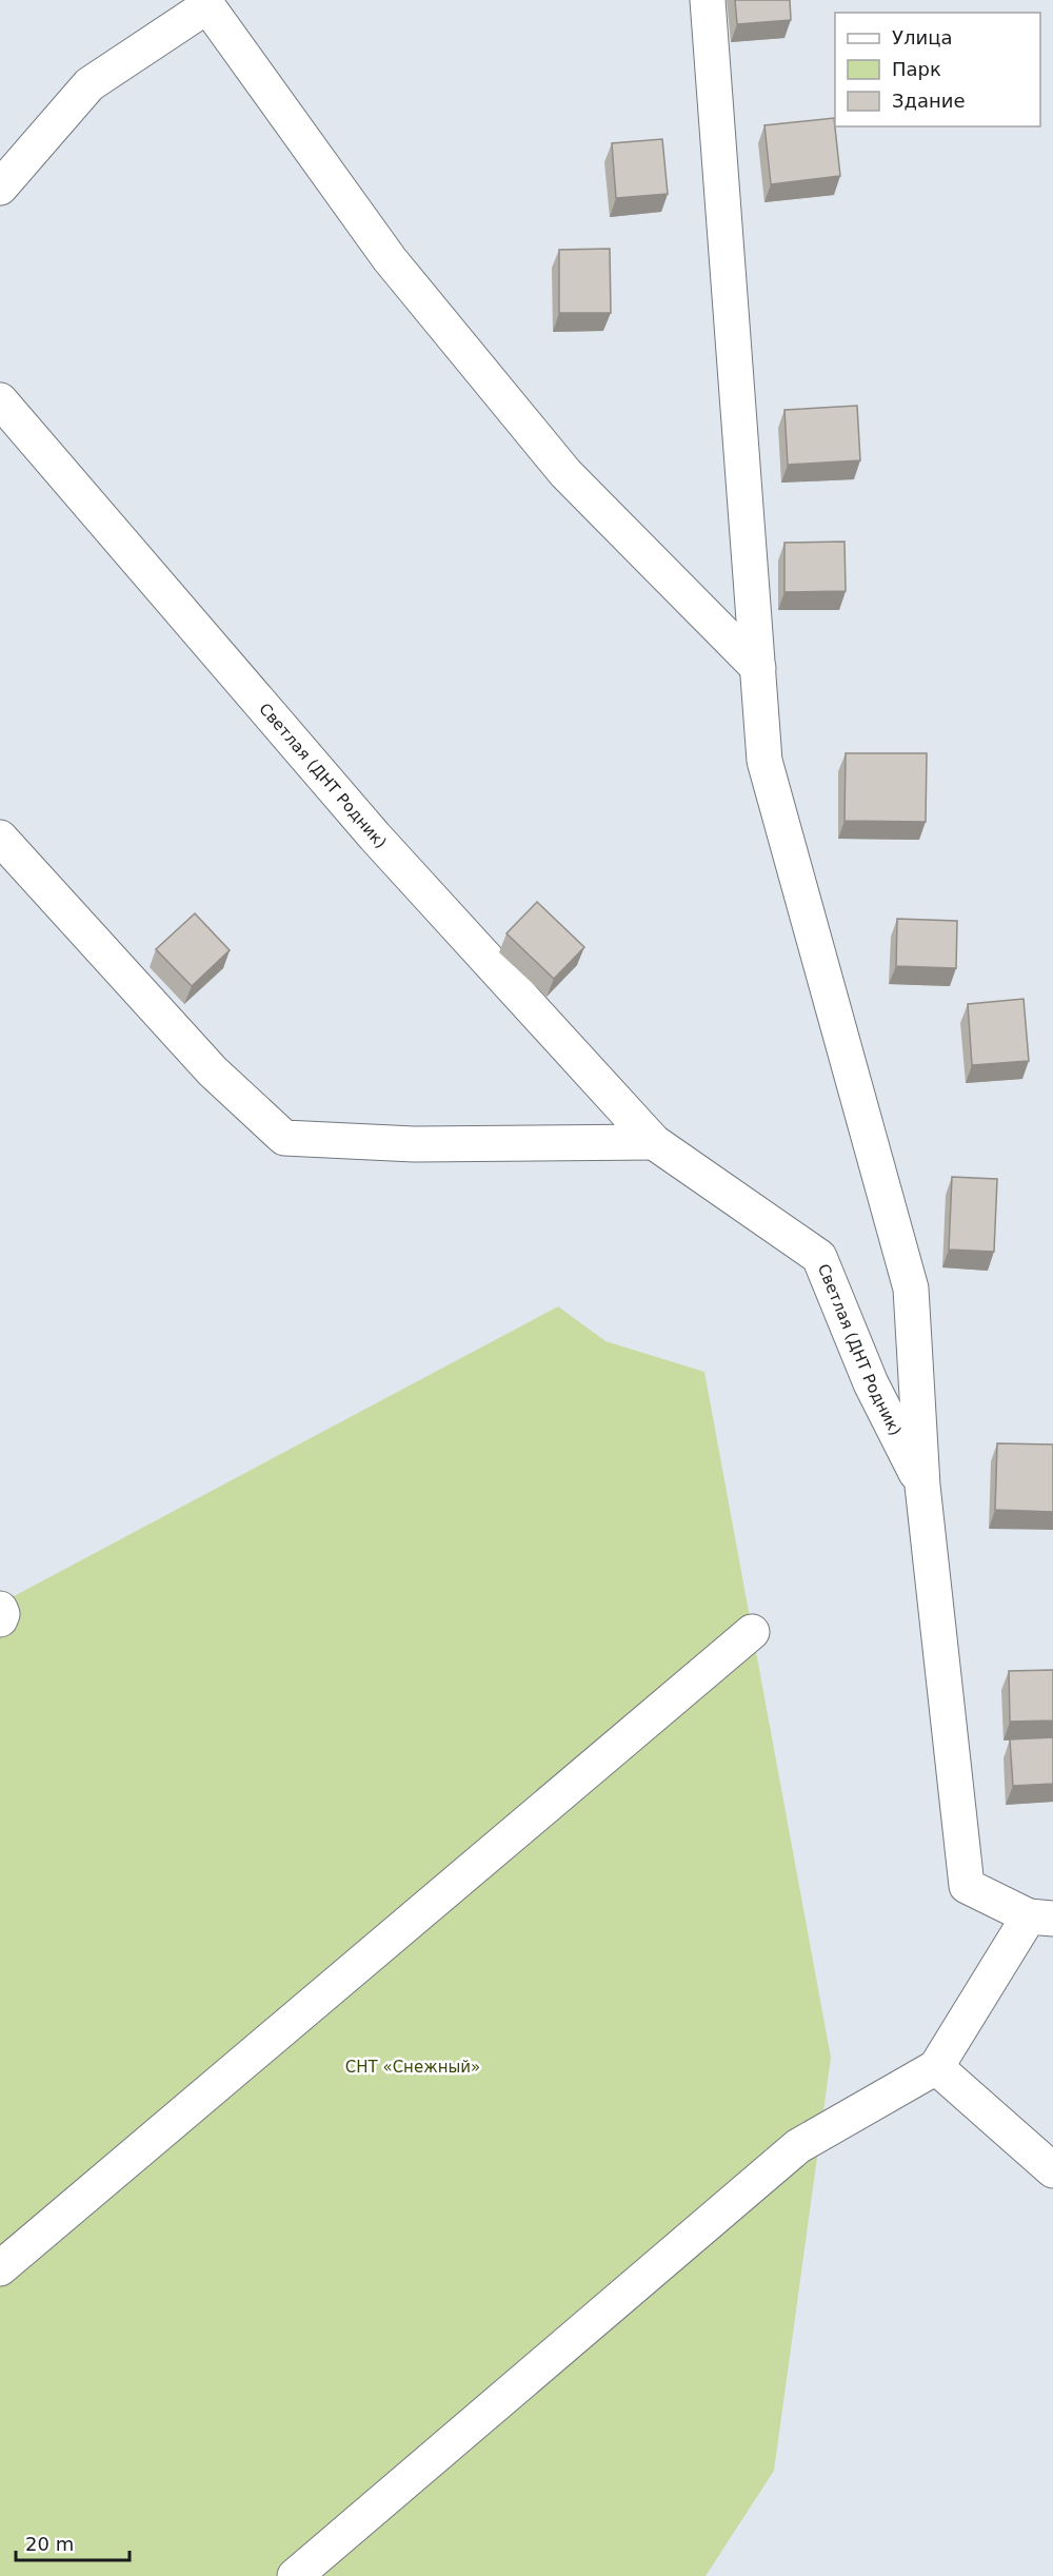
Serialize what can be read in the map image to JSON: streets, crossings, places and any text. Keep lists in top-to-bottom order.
{
  "streets": {
    "street": ["Светлая (ДНТ Родник)"]
  },
  "parks": ["СНТ «Снежный»"],
  "legend": ["Улица", "Парк", "Здание"],
  "scale_bar": "20 m"
}
